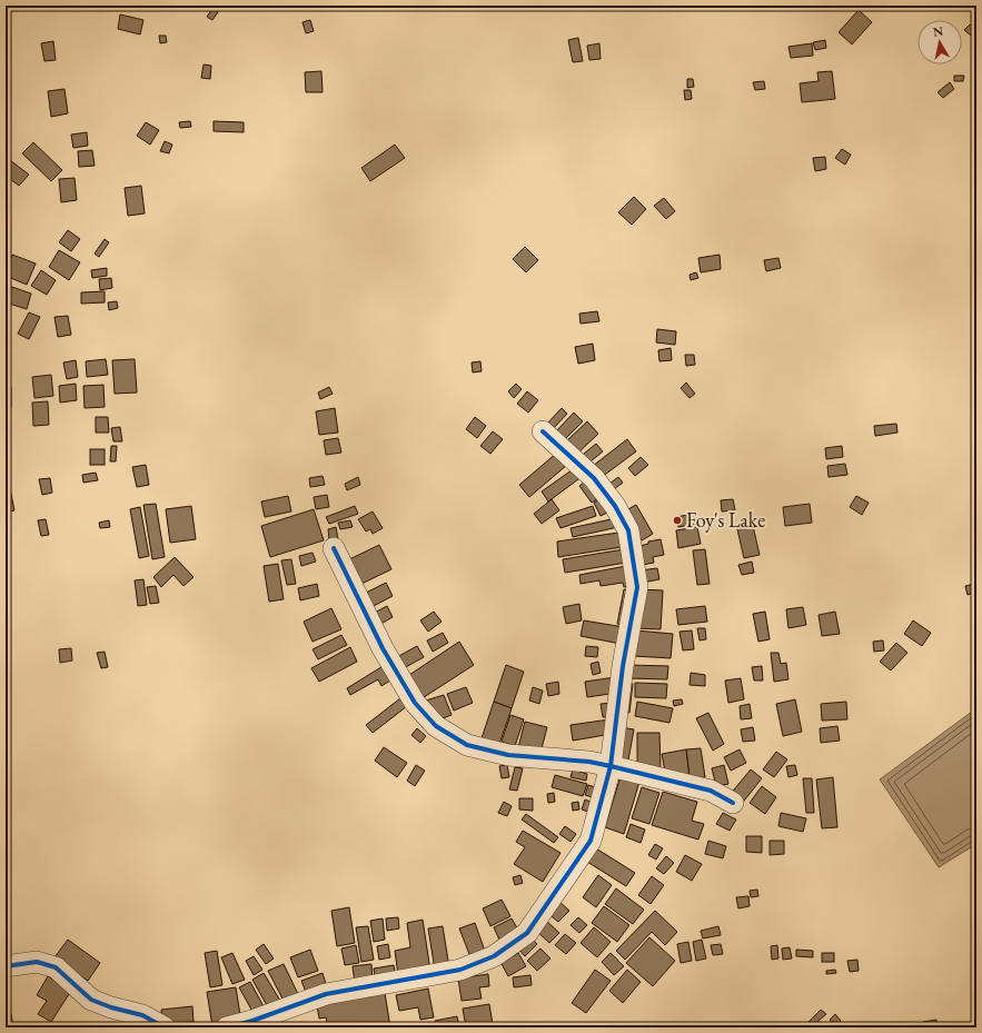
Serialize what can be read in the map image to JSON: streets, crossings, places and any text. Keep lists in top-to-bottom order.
{
  "places": ["Foy's Lake"],
  "north": "top"
}
